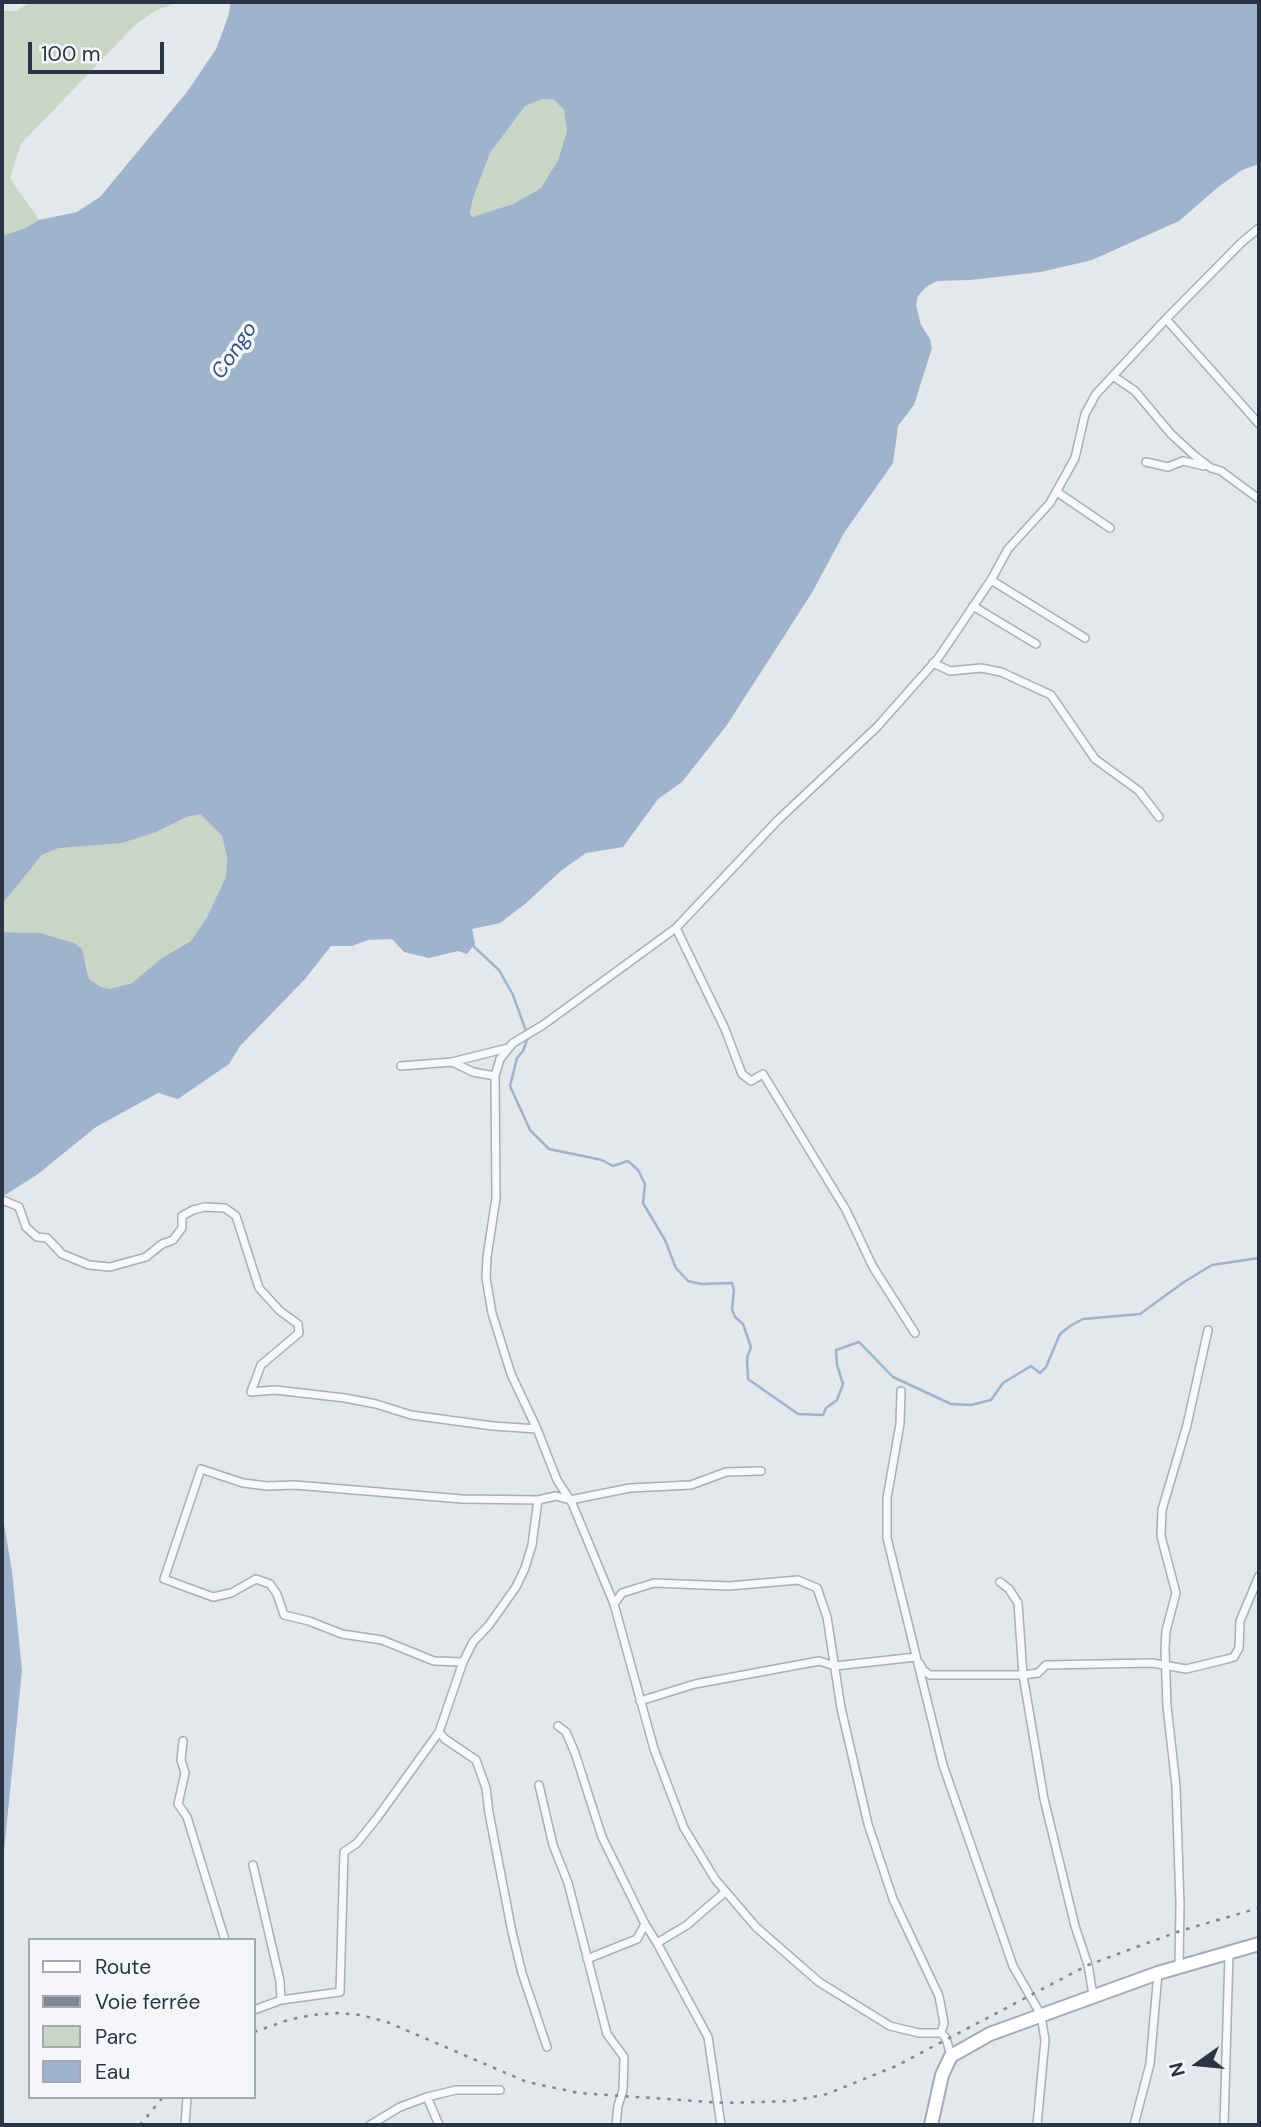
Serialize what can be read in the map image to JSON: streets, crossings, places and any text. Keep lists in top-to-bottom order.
{
  "water": ["Congo"],
  "legend": [
    "Route",
    "Voie ferrée",
    "Parc",
    "Eau"
  ],
  "scale_bar": "100 m",
  "north": "left"
}
